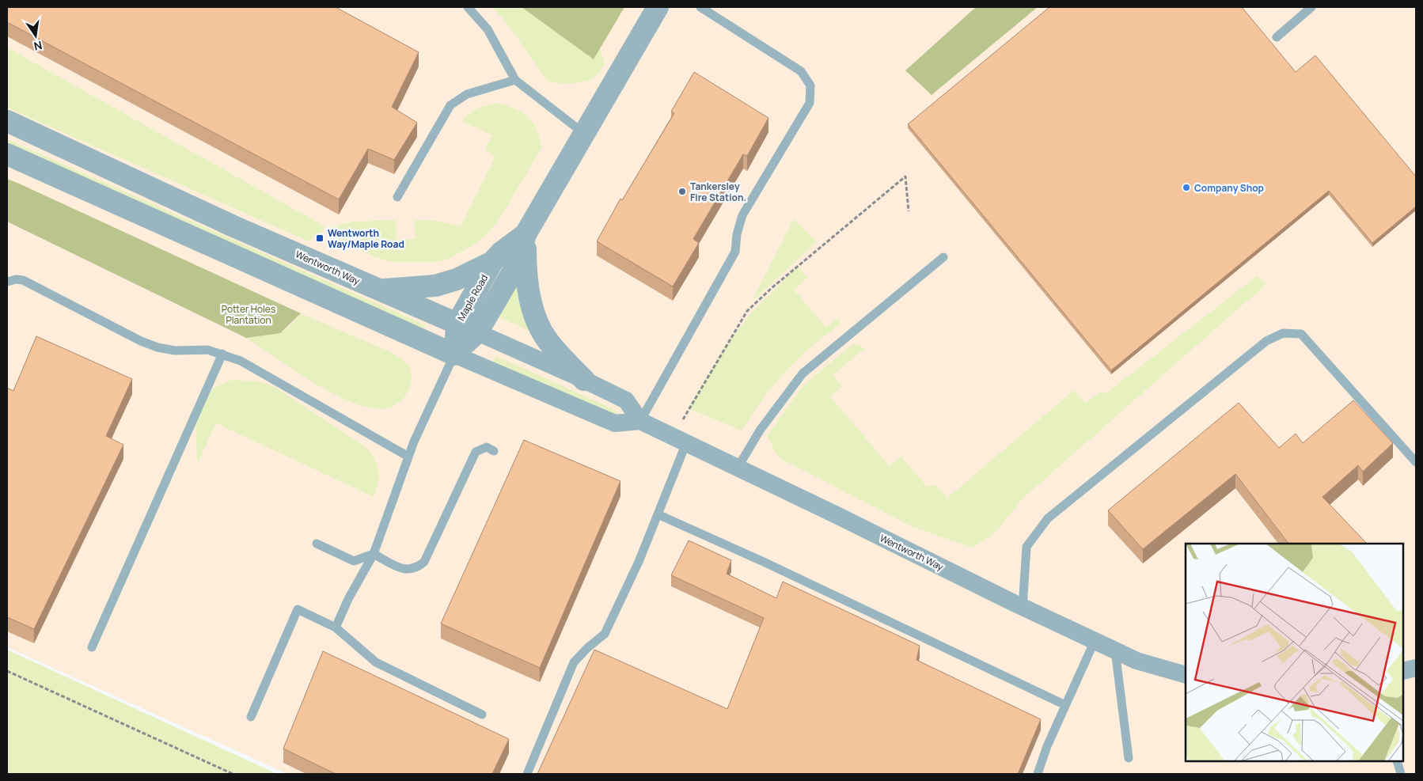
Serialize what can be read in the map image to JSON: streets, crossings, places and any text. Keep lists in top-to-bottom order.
{
  "streets": {
    "street": ["Wentworth Way", "Maple Road"]
  },
  "crossings": [
    ["Wentworth Way", "Maple Road"]
  ],
  "parks": ["Potter Holes Plantation"],
  "places": {
    "other": ["Company Shop", "Tankersley Fire Station."],
    "transit": ["Wentworth Way/Maple Road"]
  },
  "north": "bottom"
}
